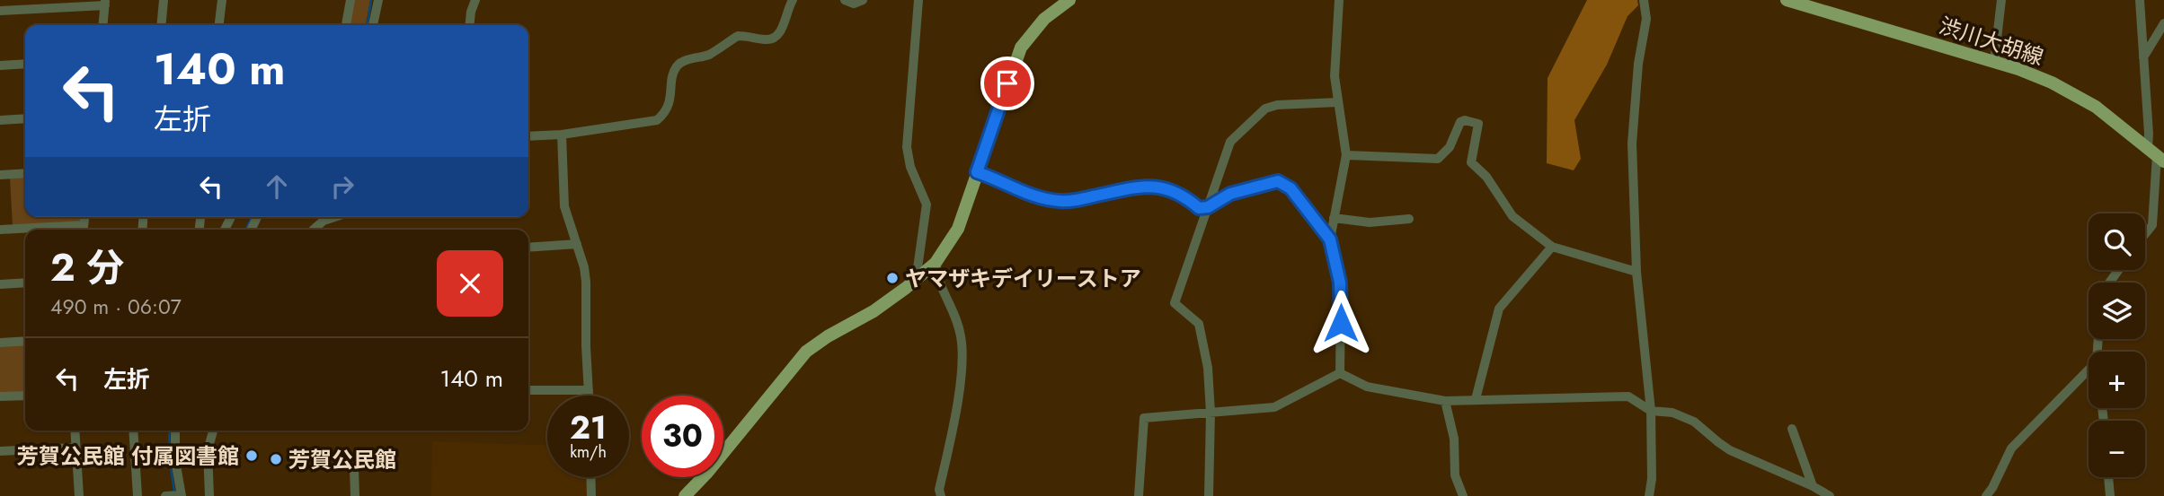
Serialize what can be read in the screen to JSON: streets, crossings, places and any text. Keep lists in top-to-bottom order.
{
  "streets": {
    "main road": ["渋川大胡線"]
  },
  "places": ["ヤマザキデイリーストア", "芳賀公民館 付属図書館", "芳賀公民館"],
  "page": {
    "turn": ["140 m", "左折"],
    "map_buttons": ["+", "−"],
    "heading": ["2 分", "490 m · 06:07"],
    "list": [
      {
        "name": "左折",
        "value": "140 m"
      }
    ],
    "speed": "21 km/h",
    "limit": "30"
  }
}
